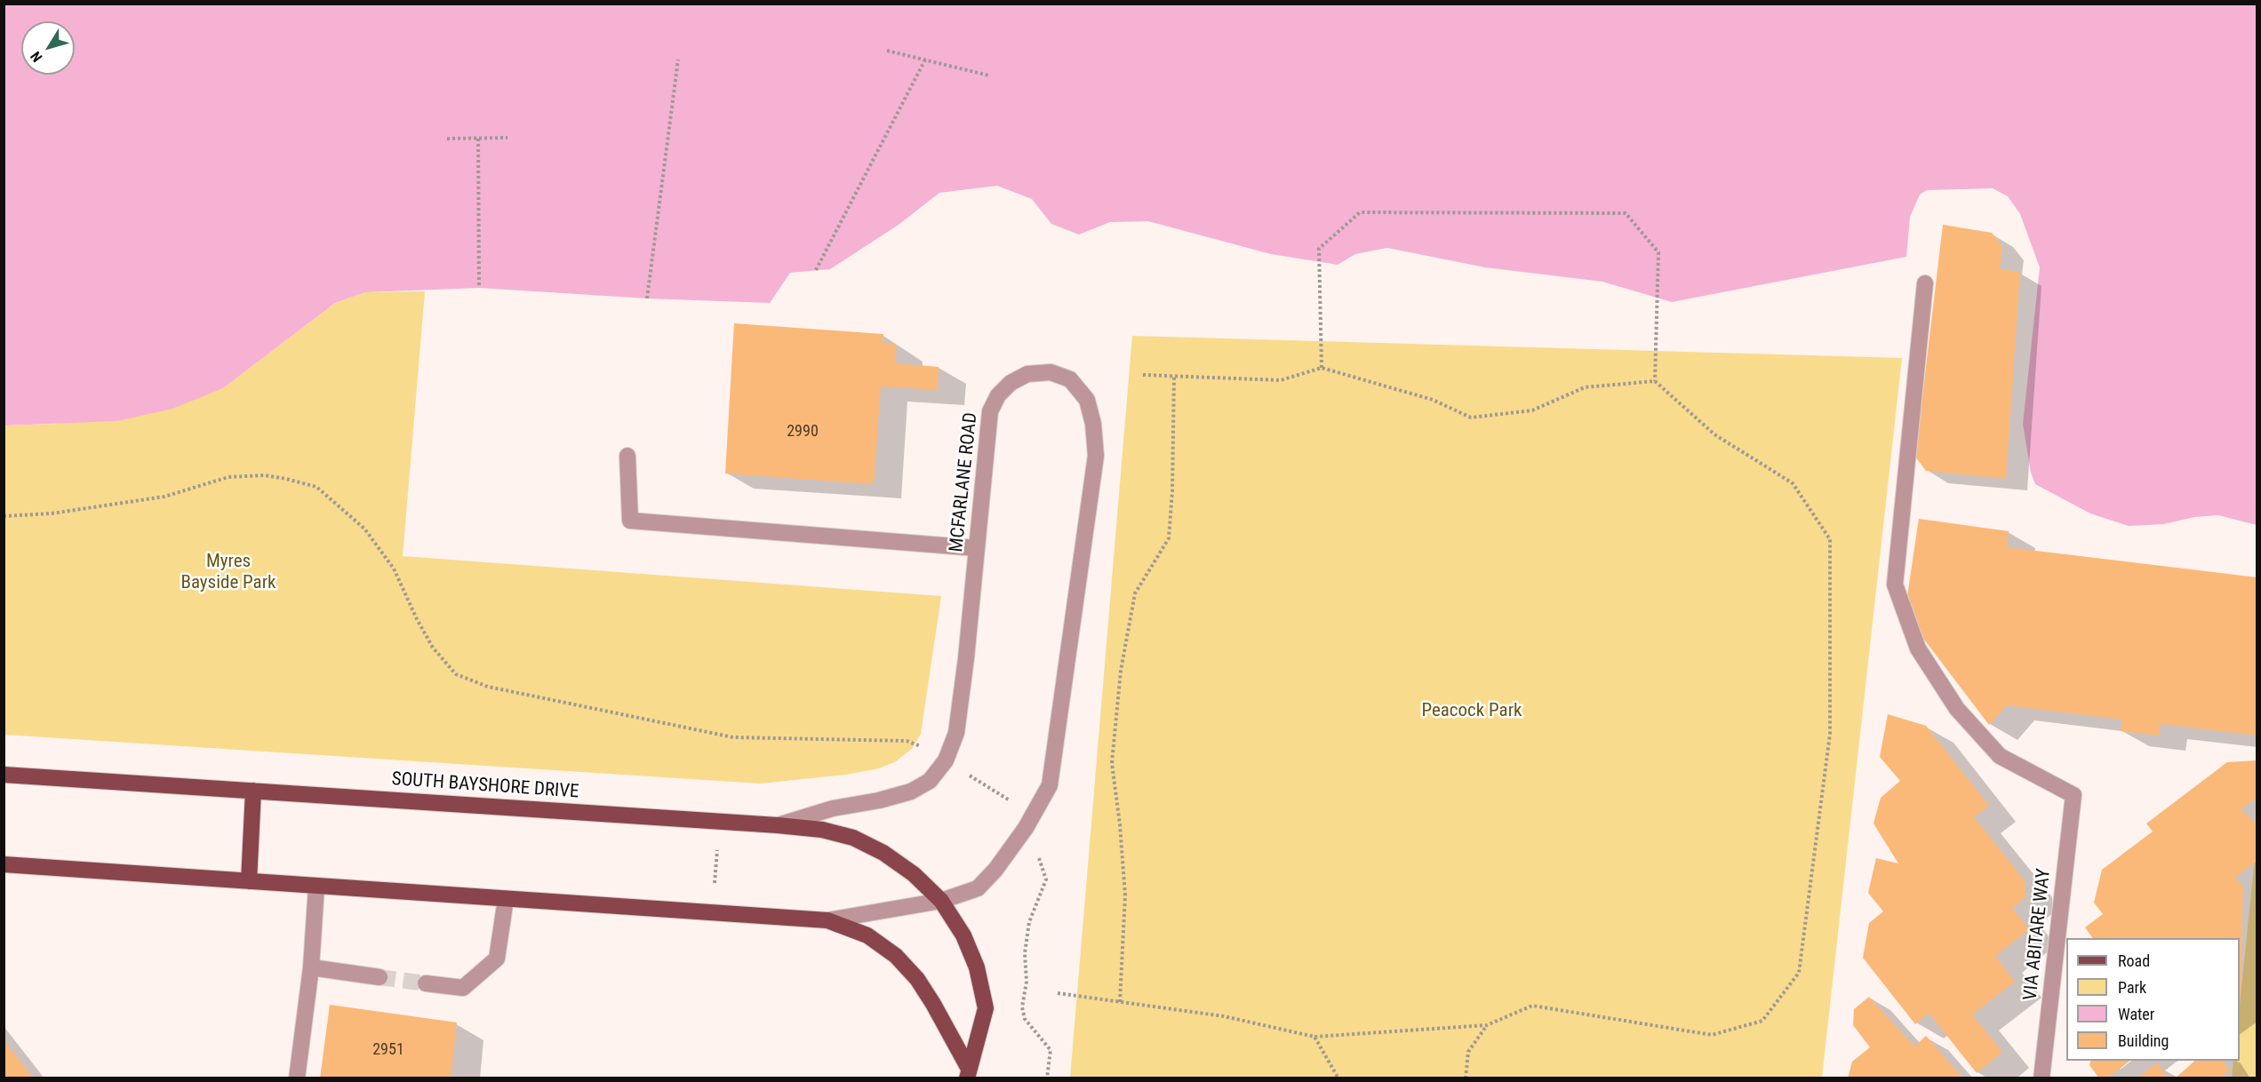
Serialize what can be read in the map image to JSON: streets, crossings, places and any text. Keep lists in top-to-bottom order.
{
  "streets": {
    "main road": ["SOUTH BAYSHORE DRIVE"],
    "street": ["MCFARLANE ROAD", "VIA ABITARE WAY"]
  },
  "crossings": [
    ["MCFARLANE ROAD", "SOUTH BAYSHORE DRIVE"]
  ],
  "parks": ["Myres Bayside Park", "Peacock Park"],
  "house_numbers": ["2990", "2951"],
  "legend": [
    "Road",
    "Park",
    "Water",
    "Building"
  ],
  "north": "bottom left"
}
